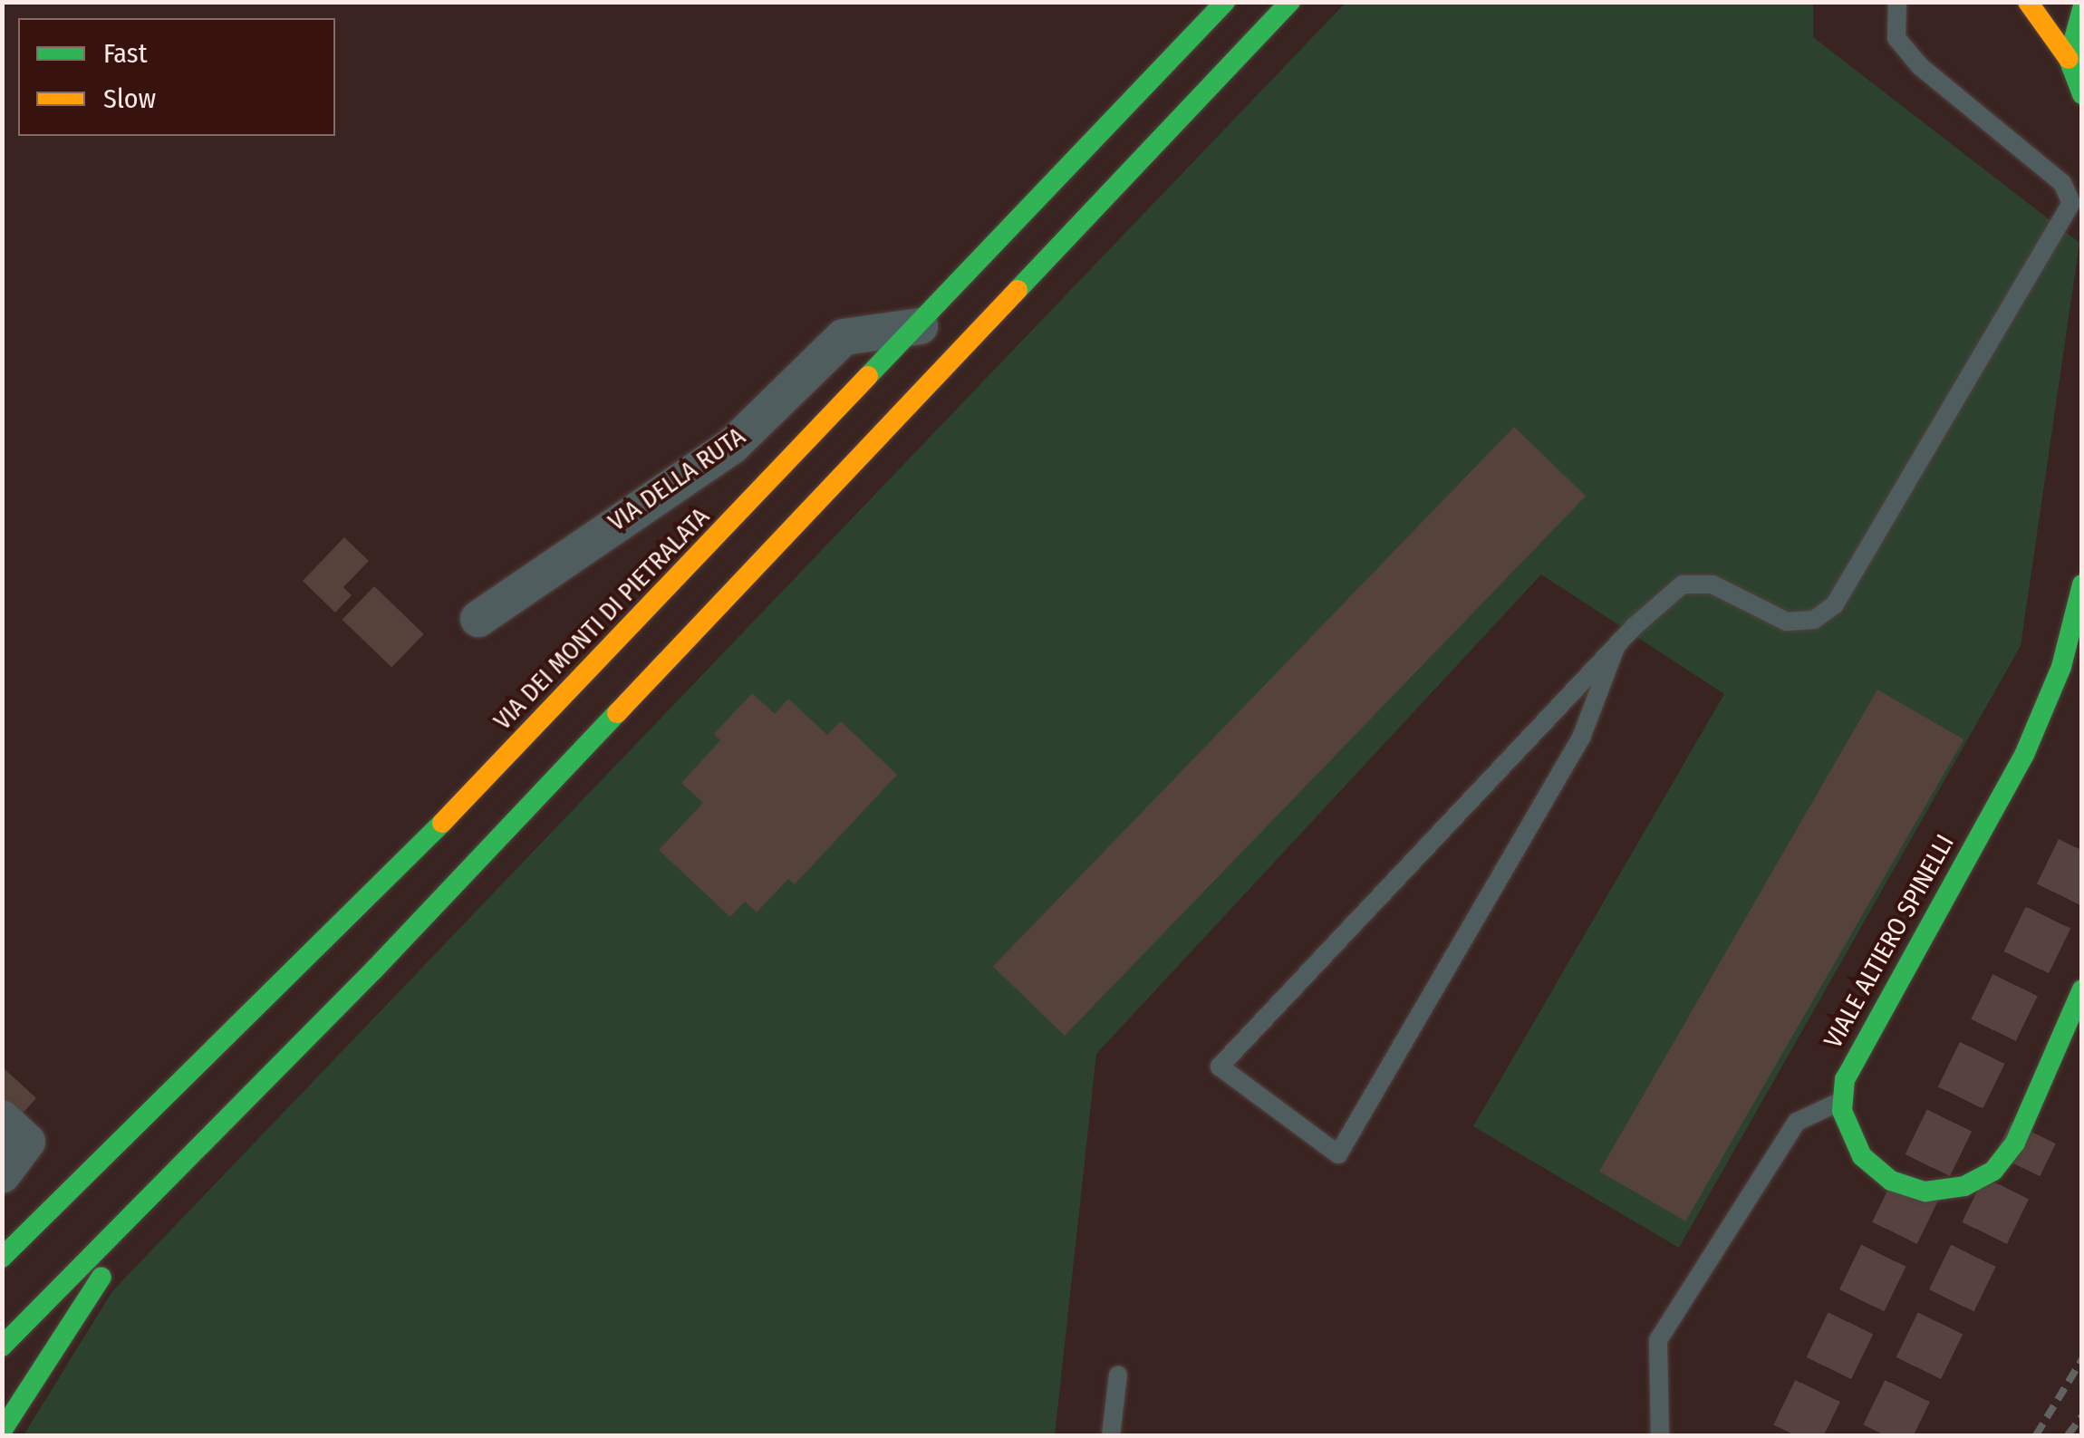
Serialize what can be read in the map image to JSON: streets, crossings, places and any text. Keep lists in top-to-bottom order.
{
  "streets": {
    "street": ["VIA DELLA RUTA", "VIA DEI MONTI DI PIETRALATA", "VIALE ALTIERO SPINELLI"]
  },
  "crossings": [
    ["VIA DELLA RUTA", "VIA DEI MONTI DI PIETRALATA"]
  ],
  "legend": ["Fast", "Slow"]
}
